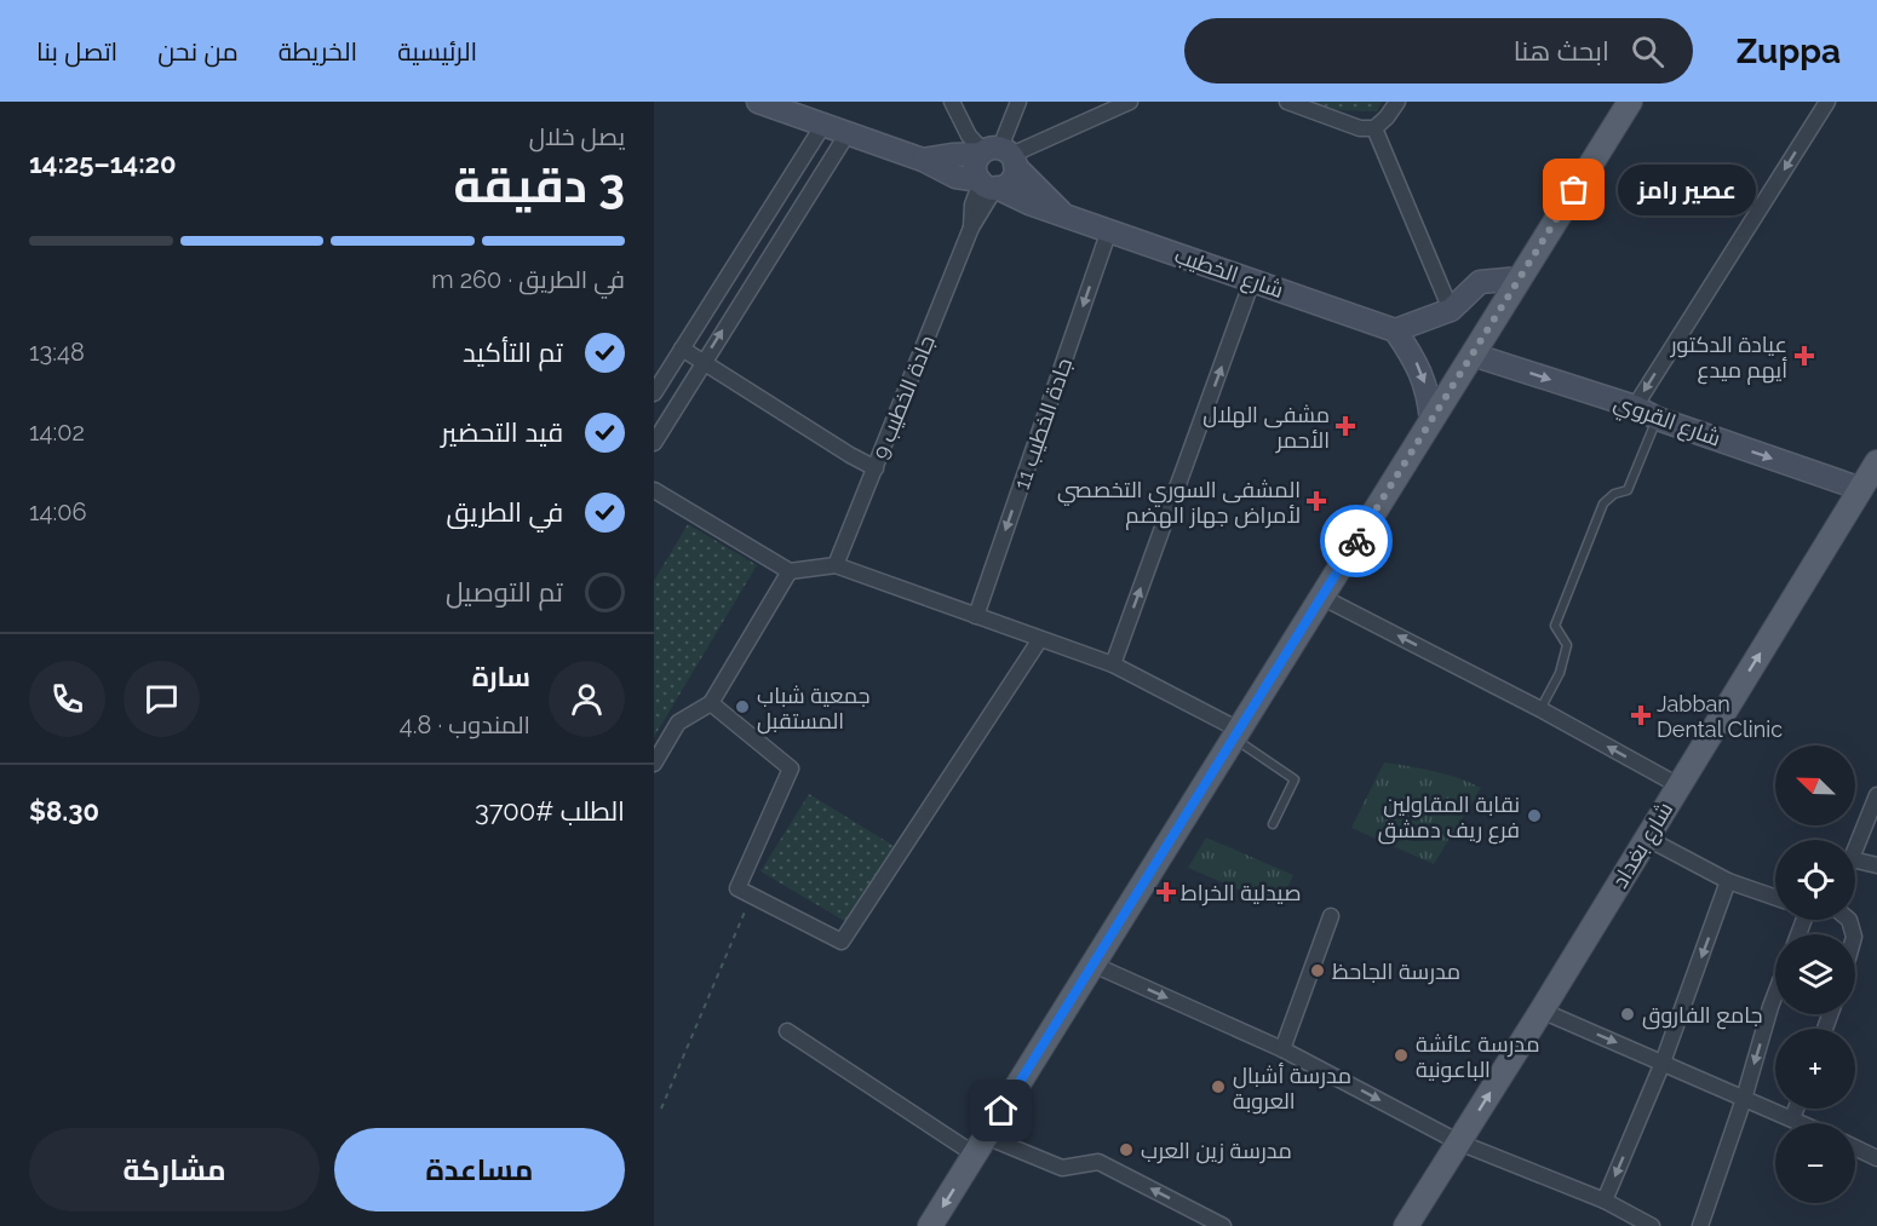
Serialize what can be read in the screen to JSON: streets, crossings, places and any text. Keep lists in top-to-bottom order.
{
  "streets": {
    "main road": ["شارع الخطيب", "شارع القروي", "شارع بغداد"],
    "street": ["جادة الخطيب 9", "جادة الخطيب 11"]
  },
  "crossings": [
    ["شارع الخطيب", "جادة الخطيب 9"],
    ["شارع الخطيب", "جادة الخطيب 11"],
    ["شارع القروي", "شارع بغداد"]
  ],
  "one_way": ["شارع القروي", "جادة الخطيب 11", "شارع بغداد"],
  "places": {
    "other": [
      "عصير رامز",
      "جمعية شباب المستقبل",
      "نقابة المقاولين فرع ريف دمشق",
      "مدرسة الجاحظ",
      "جامع الفاروق",
      "مدرسة عائشة الباعونية",
      "مدرسة أشبال العروبة",
      "مدرسة زين العرب"
    ],
    "health": [
      "عيادة الدكتور أيهم ميدع",
      "مشفى الهلال الأحمر",
      "المشفى السوري التخصصي لأمراض جهاز الهضم",
      "Jabban Dental Clinic",
      "صيدلية الخراط"
    ]
  },
  "north": "top left",
  "page": {
    "header": "Zuppa",
    "search": "ابحث هنا",
    "nav": [
      "الرئيسية",
      "الخريطة",
      "من نحن",
      "اتصل بنا"
    ],
    "heading": ["3 دقيقة", "يصل خلال", "14:20–14:25"],
    "panel": [
      "سارة",
      "المندوب · 4.8",
      "الطلب #3700",
      "$8.30"
    ],
    "bubble": "عصير رامز",
    "bar": "في الطريق · 260 m",
    "list": [
      ["تم التأكيد", "13:48"],
      ["قيد التحضير", "14:02"],
      ["في الطريق", "14:06"],
      "تم التوصيل"
    ],
    "map_buttons": ["+", "−"],
    "buttons": ["مساعدة", "مشاركة"]
  }
}
